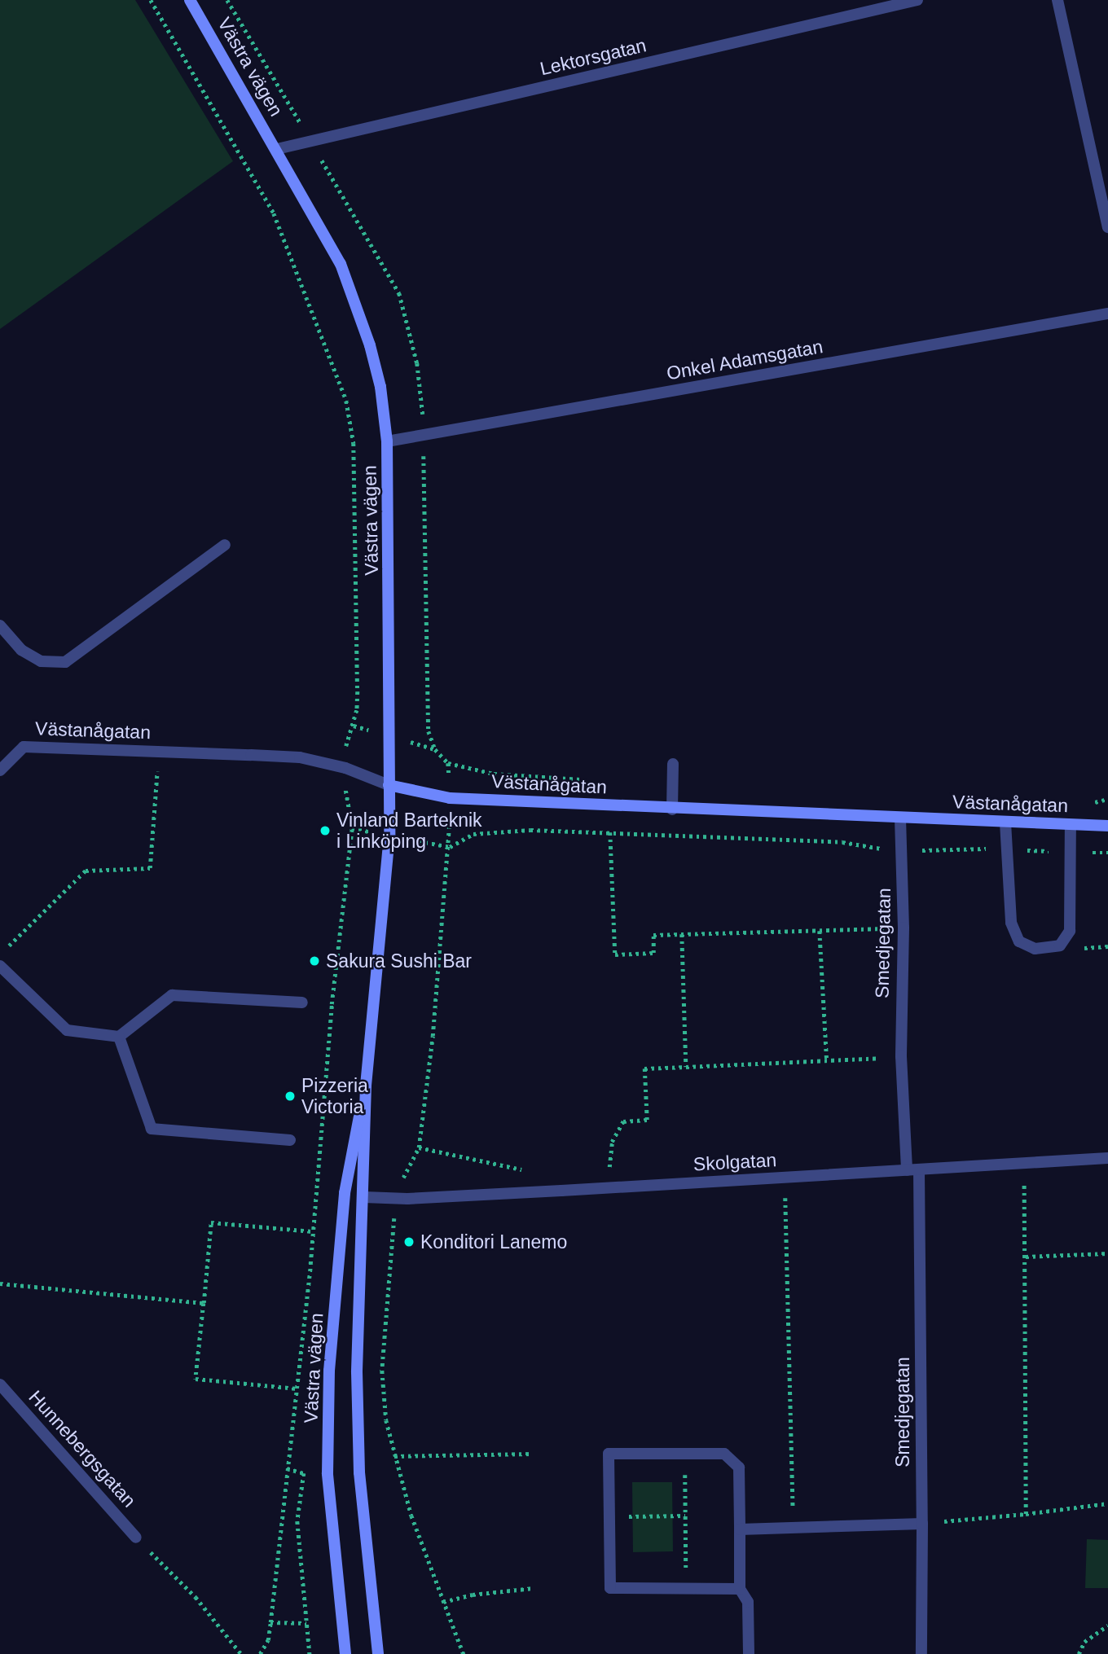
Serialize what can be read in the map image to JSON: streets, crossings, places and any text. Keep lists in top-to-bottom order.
{
  "streets": {
    "main road": ["Västra vägen", "Västanågatan"],
    "street": [
      "Lektorsgatan",
      "Onkel Adamsgatan",
      "Smedjegatan",
      "Skolgatan",
      "Hunnebergsgatan"
    ]
  },
  "crossings": [
    ["Lektorsgatan", "Västra vägen"],
    ["Västra vägen", "Onkel Adamsgatan"],
    ["Västra vägen", "Västanågatan"],
    ["Västra vägen", "Skolgatan"],
    ["Västanågatan", "Smedjegatan"],
    ["Smedjegatan", "Skolgatan"]
  ],
  "places": [
    "Vinland Barteknik i Linköping",
    "Sakura Sushi Bar",
    "Pizzeria Victoria",
    "Konditori Lanemo"
  ]
}
